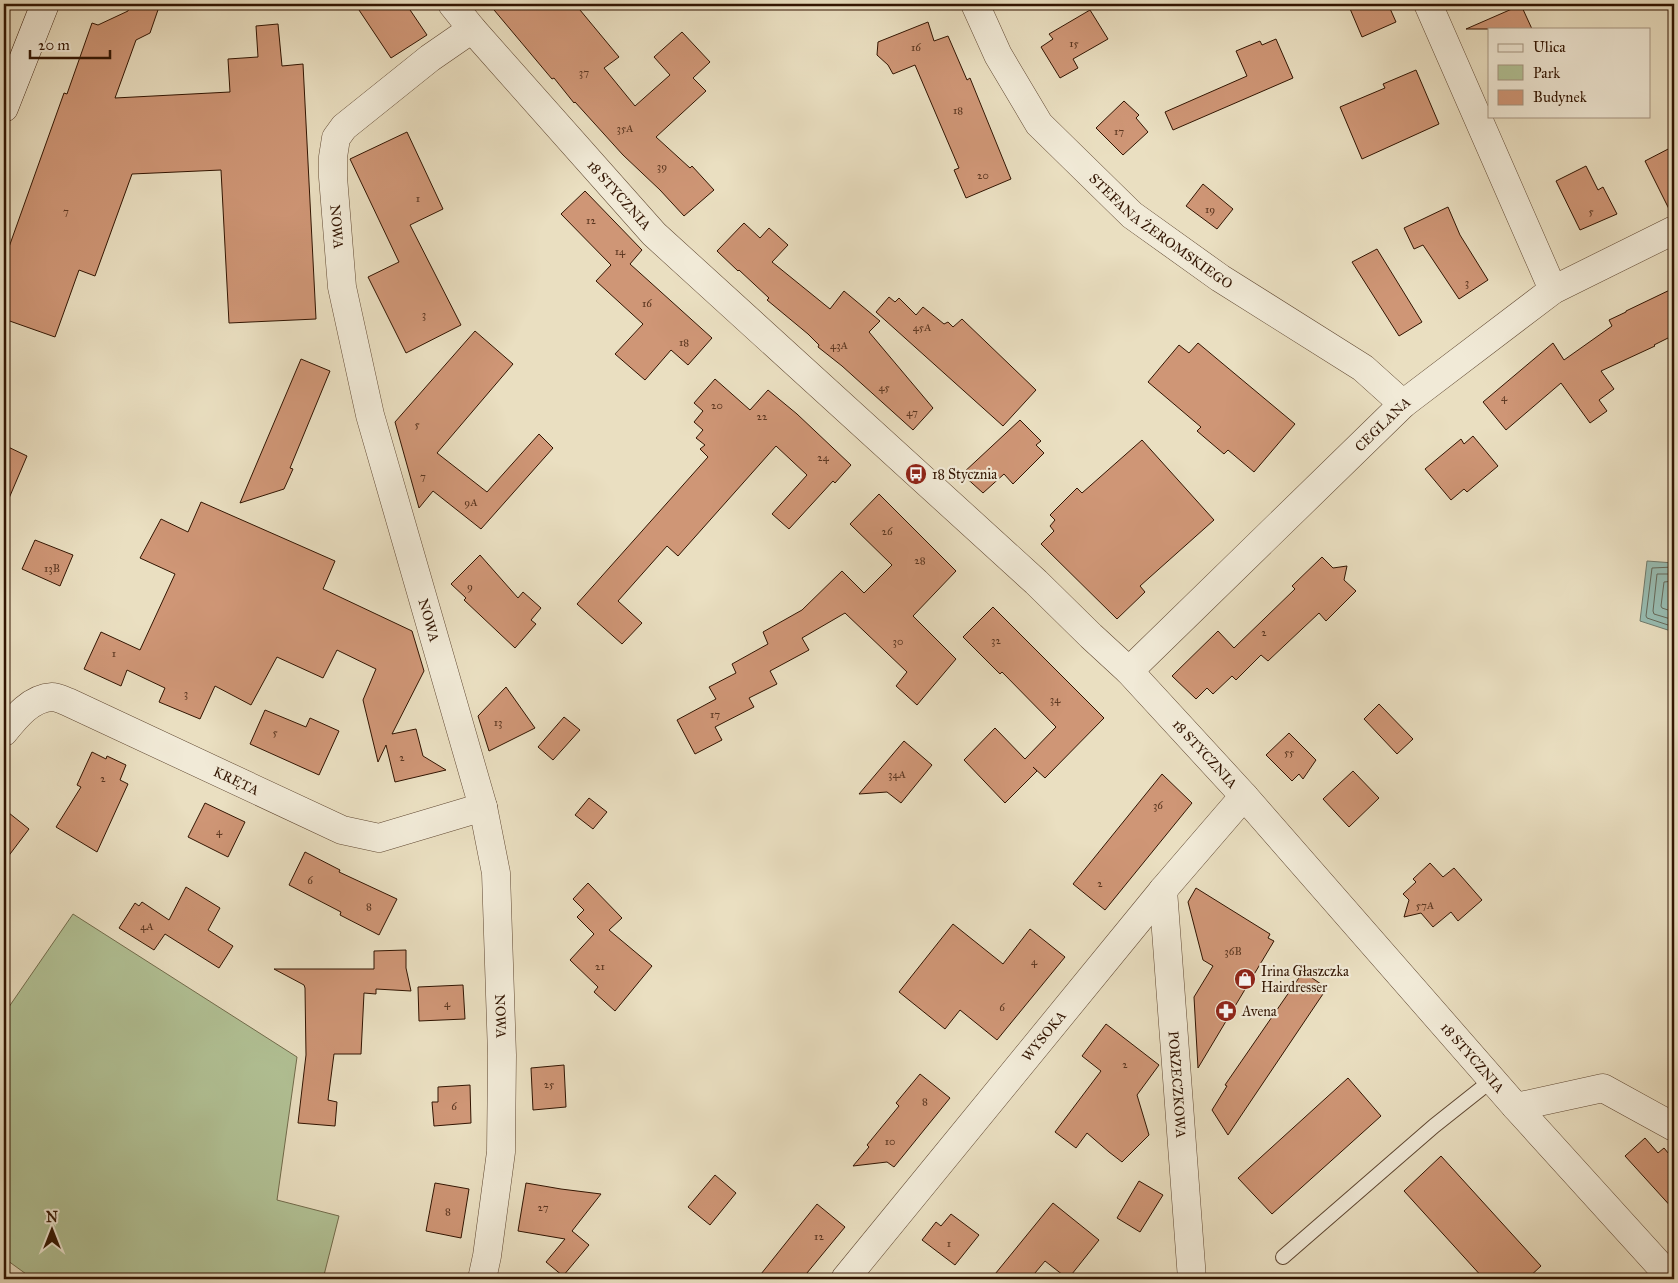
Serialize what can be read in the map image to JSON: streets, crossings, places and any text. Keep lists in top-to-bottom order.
{
  "streets": {
    "street": [
      "18 STYCZNIA",
      "NOWA",
      "STEFANA ŻEROMSKIEGO",
      "CEGLANA",
      "KRĘTA",
      "WYSOKA",
      "PORZECZKOWA"
    ]
  },
  "crossings": [
    ["18 STYCZNIA", "NOWA"],
    ["18 STYCZNIA", "CEGLANA"],
    ["18 STYCZNIA", "WYSOKA"],
    ["NOWA", "KRĘTA"],
    ["STEFANA ŻEROMSKIEGO", "CEGLANA"],
    ["WYSOKA", "PORZECZKOWA"]
  ],
  "places": {
    "bus stop": ["18 Stycznia"],
    "shop": ["Irina Głaszczka Hairdresser"],
    "pharmacy": ["Avena"]
  },
  "house_numbers": [
    "15",
    "16",
    "37",
    "18",
    "35A",
    "17",
    "39",
    "20",
    "1",
    "19",
    "7",
    "5",
    "12",
    "14",
    "3",
    "16",
    "3",
    "45A",
    "18",
    "43A",
    "45",
    "4",
    "20",
    "47",
    "22",
    "5",
    "24",
    "7",
    "9A",
    "26",
    "28",
    "13B",
    "9",
    "2",
    "32",
    "30",
    "1",
    "3",
    "34",
    "17",
    "13",
    "5",
    "55",
    "2",
    "34A",
    "2",
    "36",
    "4",
    "6",
    "2",
    "57A",
    "8",
    "4A",
    "36B",
    "4",
    "21",
    "4",
    "6",
    "2",
    "25",
    "8",
    "6",
    "10",
    "27",
    "8",
    "12",
    "1"
  ],
  "legend": ["Ulica", "Park", "Budynek"],
  "scale_bar": "20 m",
  "north": "top"
}
